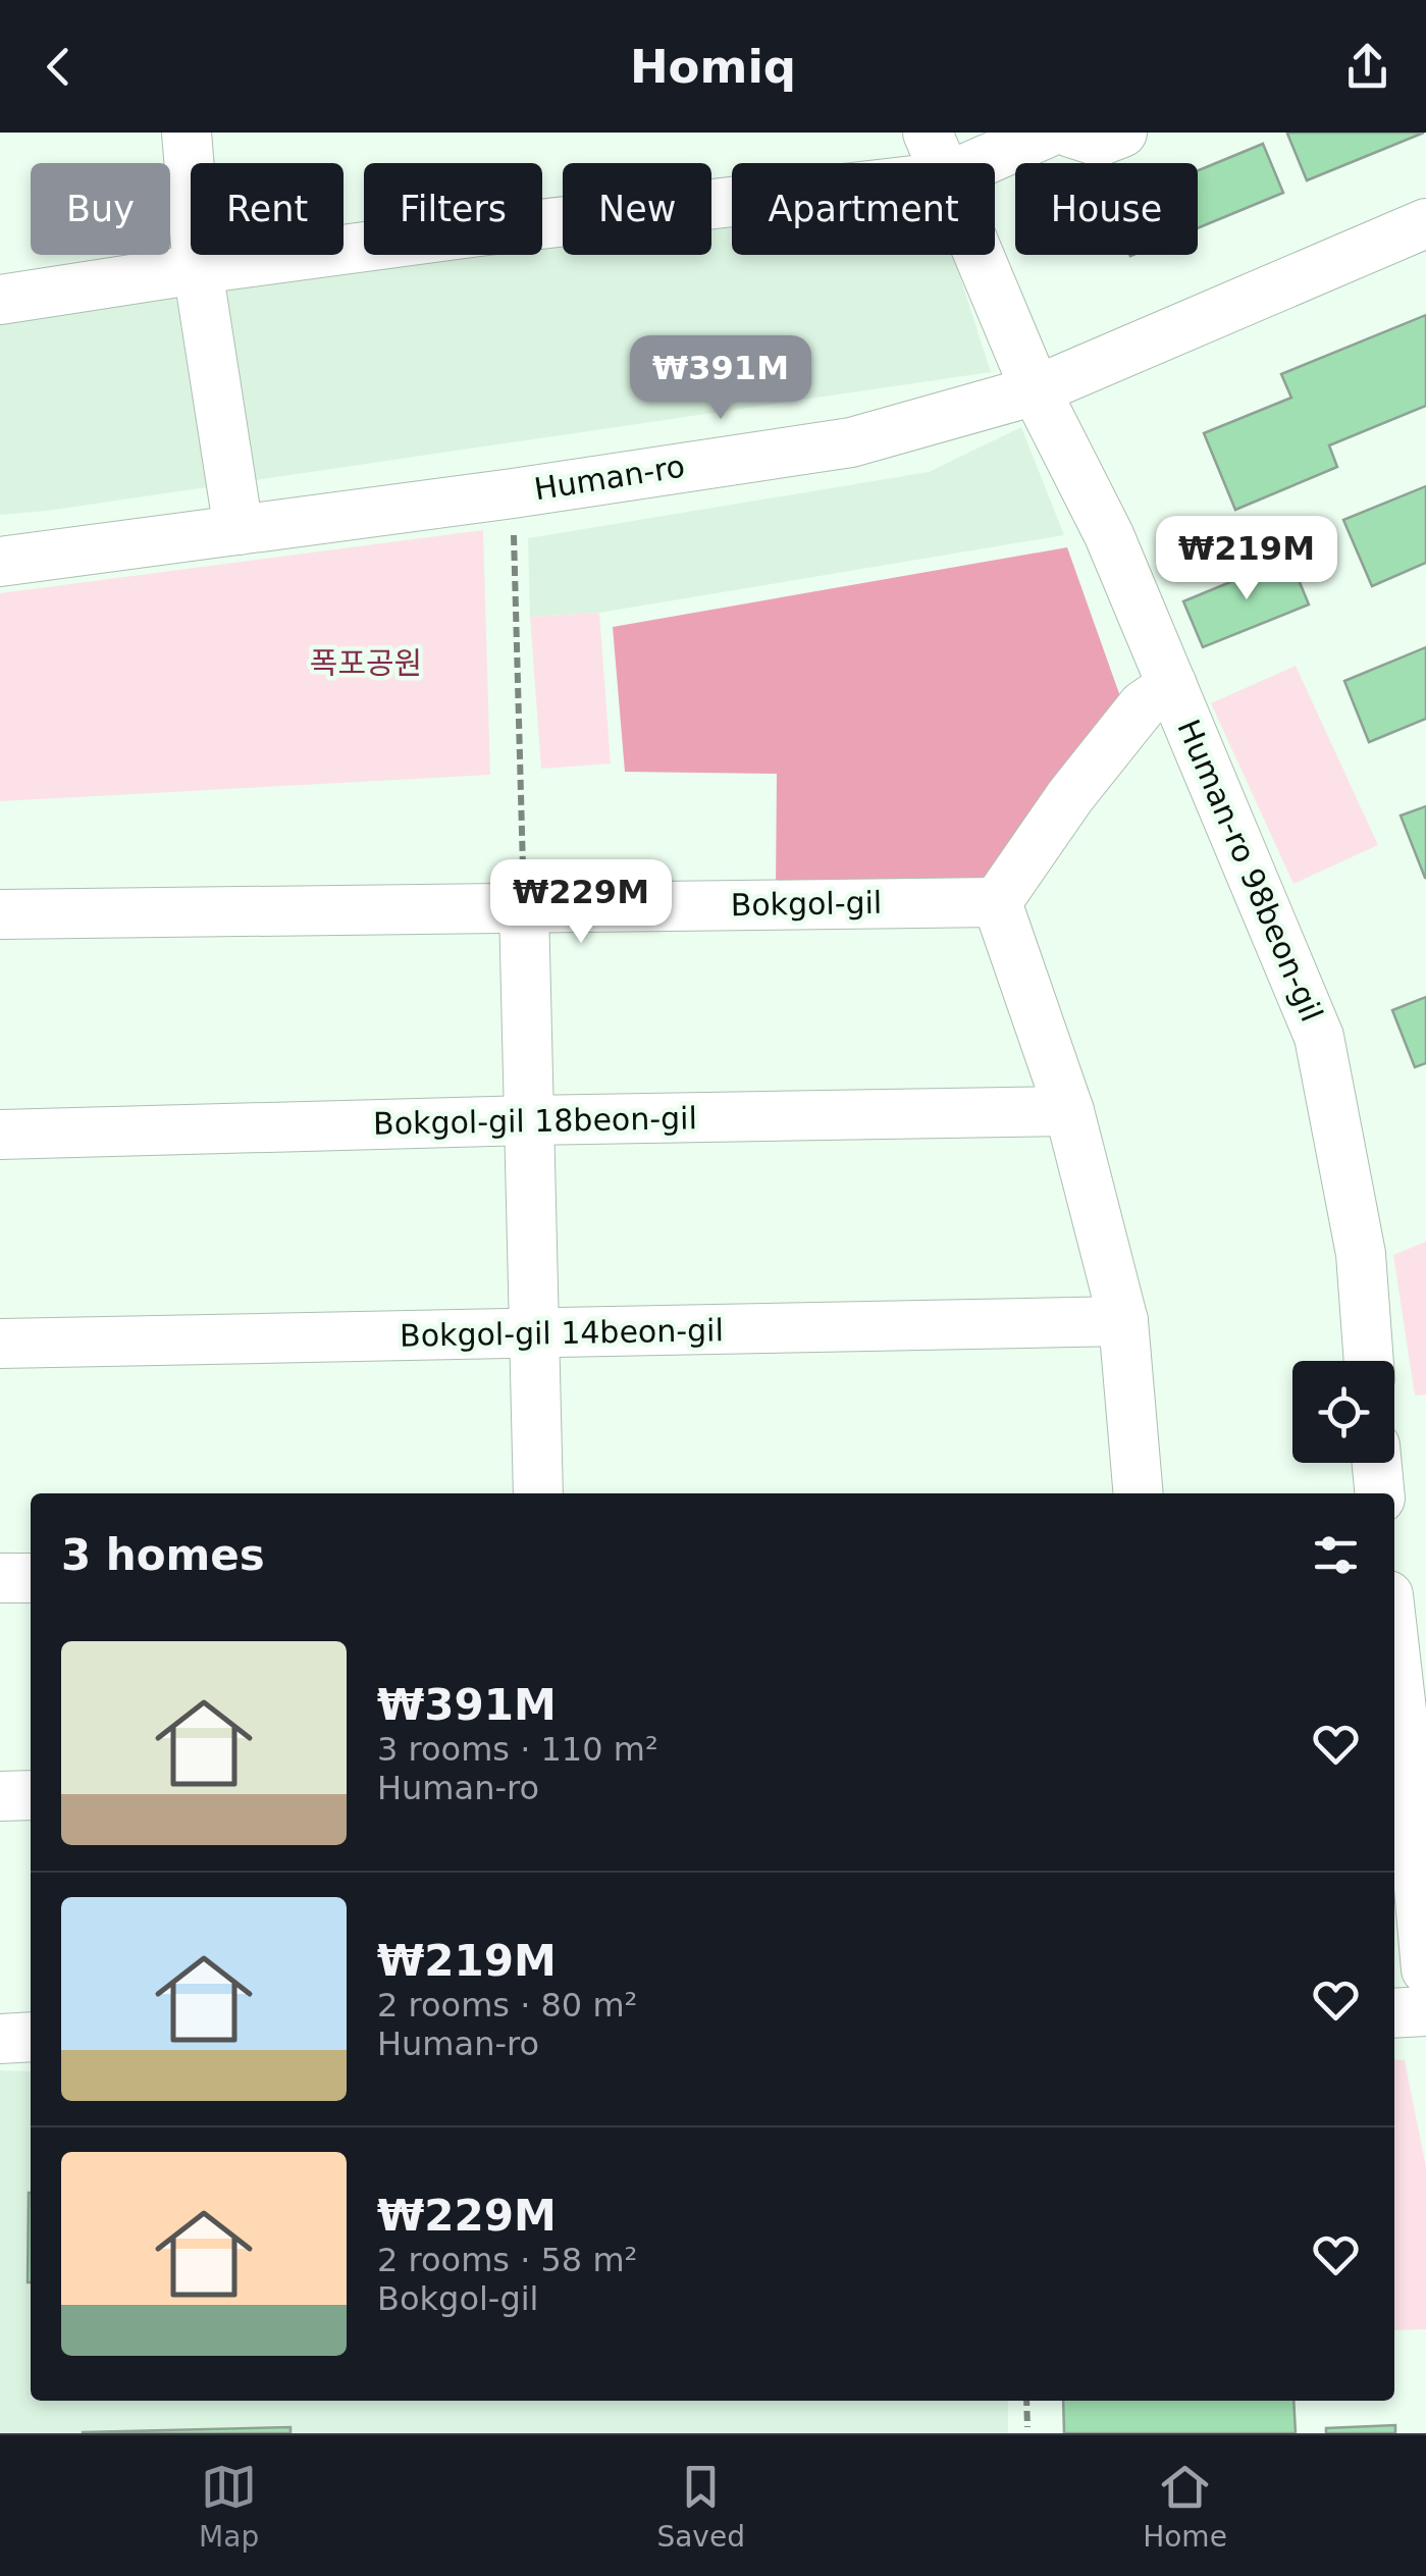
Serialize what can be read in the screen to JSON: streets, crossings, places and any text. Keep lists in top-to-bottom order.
{
  "streets": {
    "street": [
      "Human-ro",
      "Human-ro 98beon-gil",
      "Bokgol-gil",
      "Bokgol-gil 18beon-gil",
      "Bokgol-gil 14beon-gil"
    ]
  },
  "crossings": [
    ["Human-ro", "Human-ro 98beon-gil"]
  ],
  "parks": ["폭포공원"],
  "page": {
    "header": "Homiq",
    "chip": [
      "Buy",
      "Rent",
      "Filters",
      "New",
      "Apartment",
      "House"
    ],
    "price": ["₩391M", "₩219M", "₩229M"],
    "heading": "3 homes",
    "list": [
      {
        "name": "₩391M",
        "note": "3 rooms · 110 m² · Human-ro"
      },
      {
        "name": "₩219M",
        "note": "2 rooms · 80 m² · Human-ro"
      },
      {
        "name": "₩229M",
        "note": "2 rooms · 58 m² · Bokgol-gil"
      }
    ],
    "tabs": ["Map", "Saved", "Home"]
  }
}
